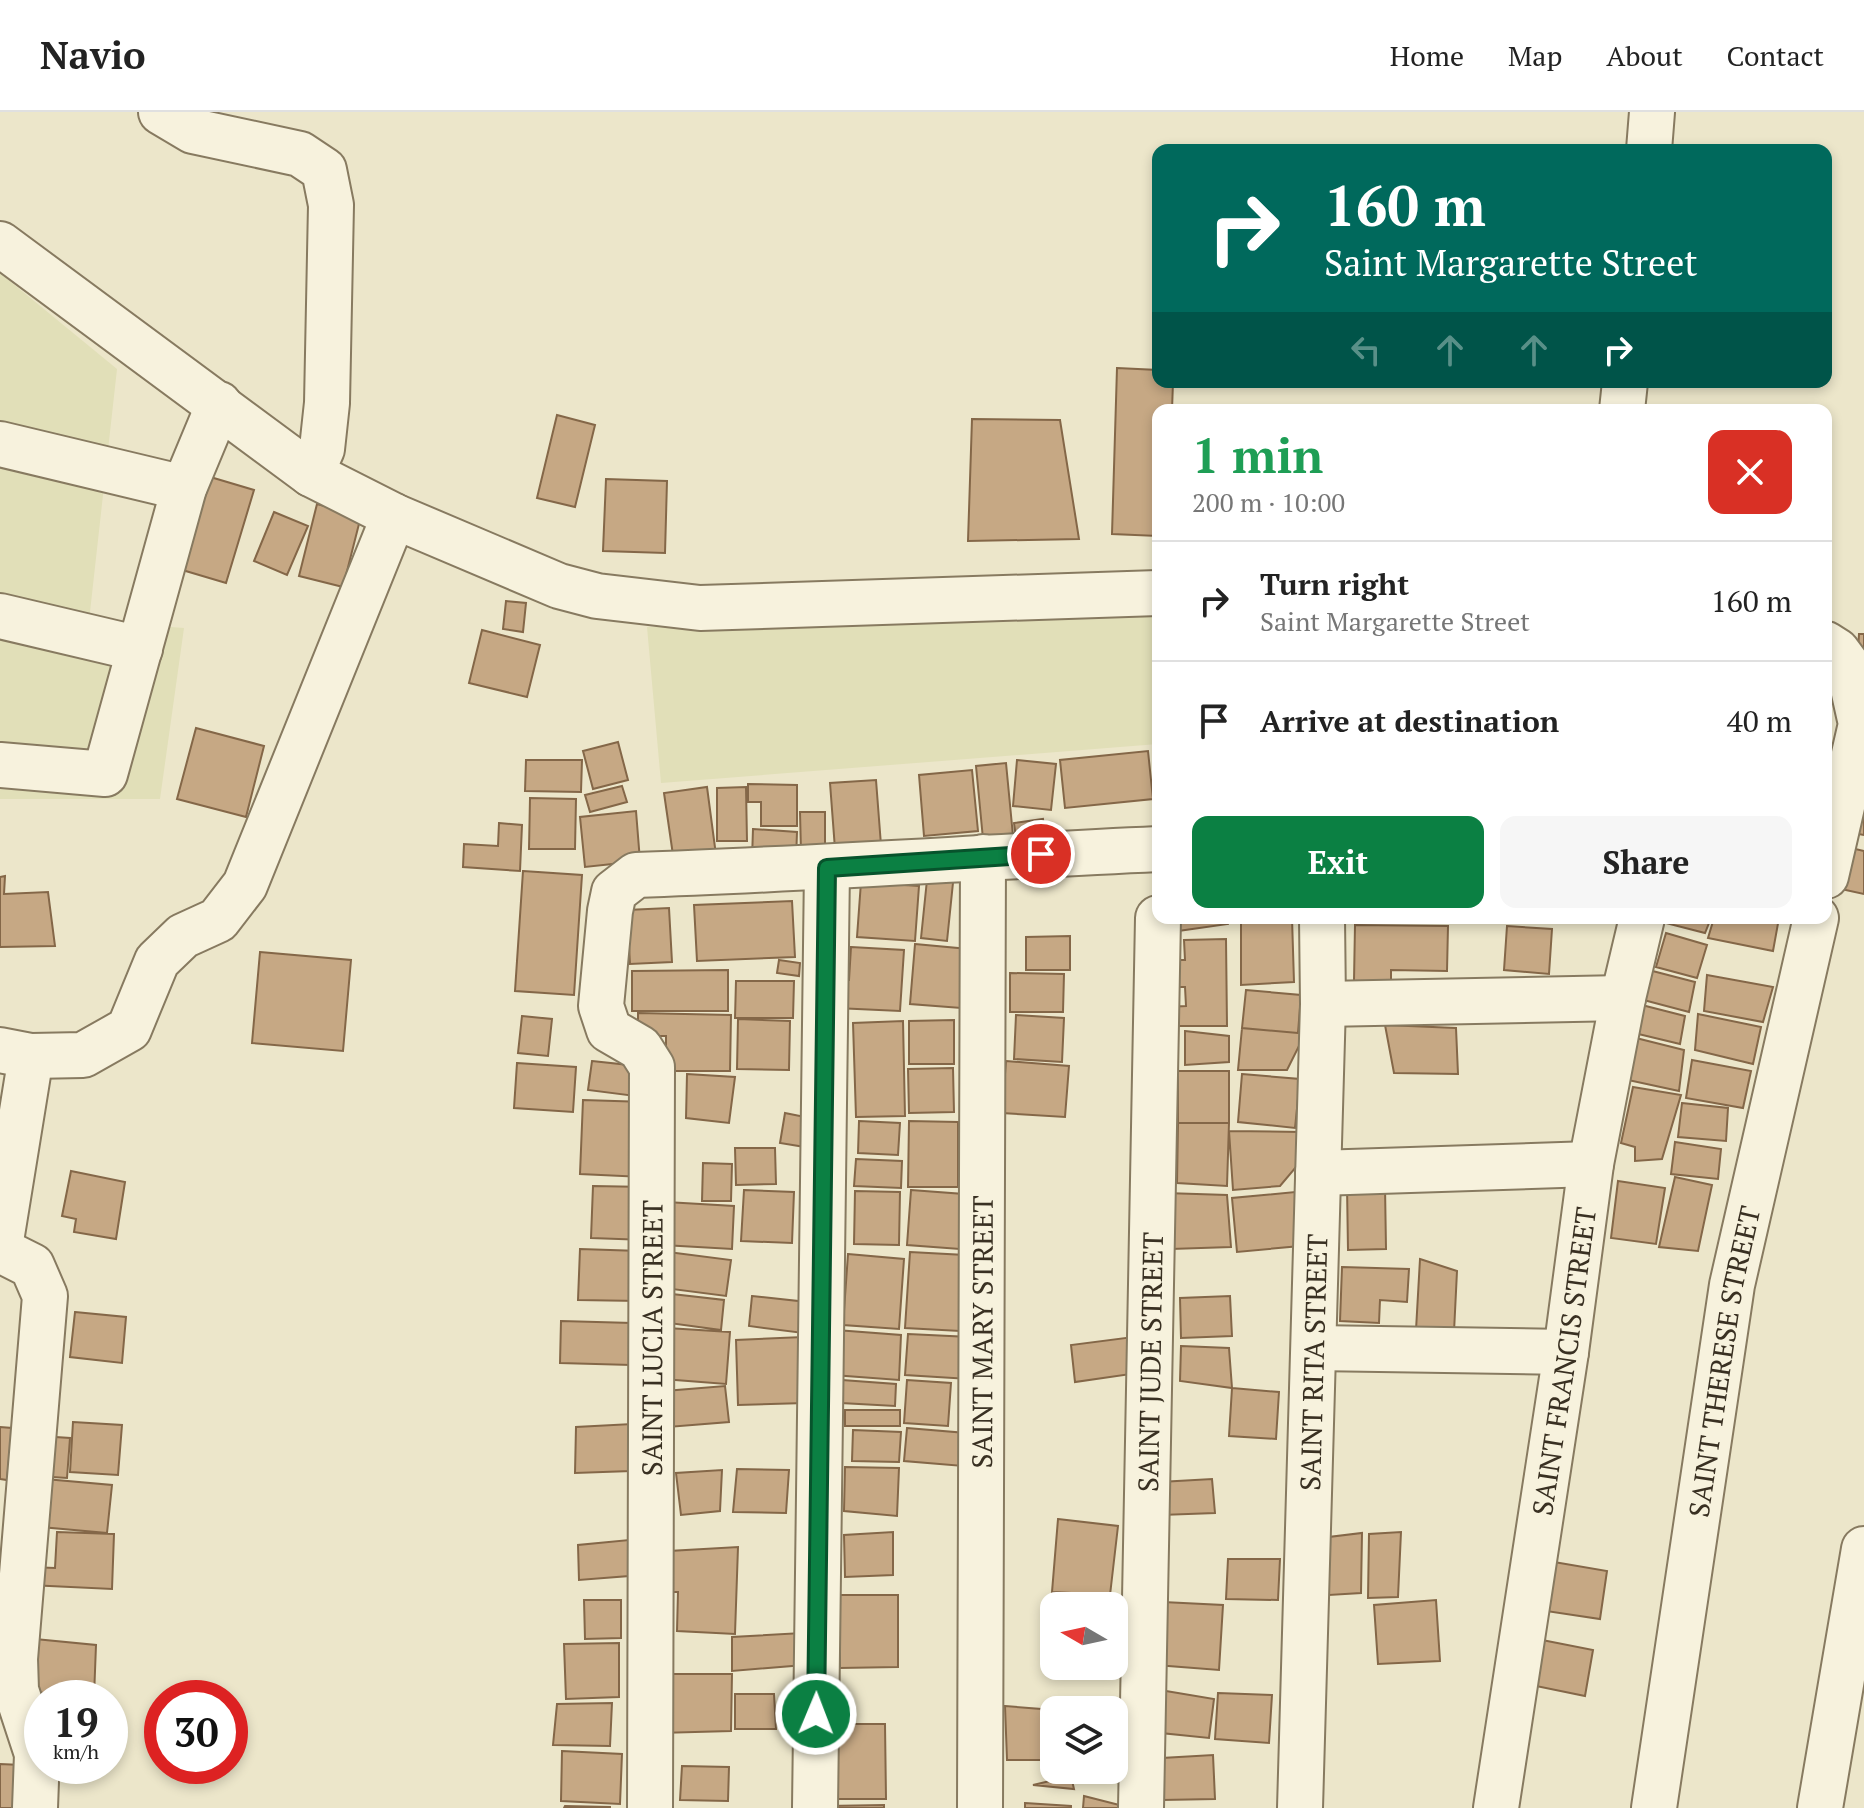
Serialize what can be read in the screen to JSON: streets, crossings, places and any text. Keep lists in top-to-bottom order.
{
  "streets": {
    "street": [
      "SAINT MARY STREET",
      "SAINT LUCIA STREET",
      "SAINT THERESE STREET",
      "SAINT FRANCIS STREET",
      "SAINT JUDE STREET",
      "SAINT RITA STREET"
    ]
  },
  "north": "left",
  "page": {
    "header": "Navio",
    "nav": [
      "Home",
      "Map",
      "About",
      "Contact"
    ],
    "turn": ["160 m", "Saint Margarette Street"],
    "heading": ["1 min", "200 m · 10:00"],
    "list": [
      {
        "name": "Turn right",
        "note": "Saint Margarette Street",
        "value": "160 m"
      },
      {
        "name": "Arrive at destination",
        "value": "40 m"
      }
    ],
    "buttons": ["Exit", "Share"],
    "speed": "19 km/h",
    "limit": "30"
  }
}
